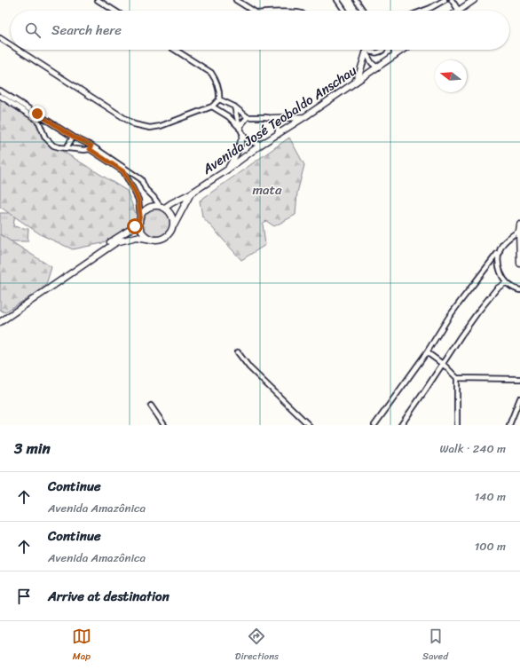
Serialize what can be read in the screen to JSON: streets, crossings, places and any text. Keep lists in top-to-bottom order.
{
  "streets": {
    "street": ["Avenida José Teobaldo Anschau"]
  },
  "parks": ["mata"],
  "north": "left",
  "page": {
    "search": "Search here",
    "heading": ["3 min", "Walk · 240 m"],
    "list": [
      ["Continue", "Avenida Amazônica", "140 m"],
      ["Continue", "Avenida Amazônica", "100 m"],
      "Arrive at destination"
    ],
    "nav": ["Map", "Directions", "Saved"]
  }
}
